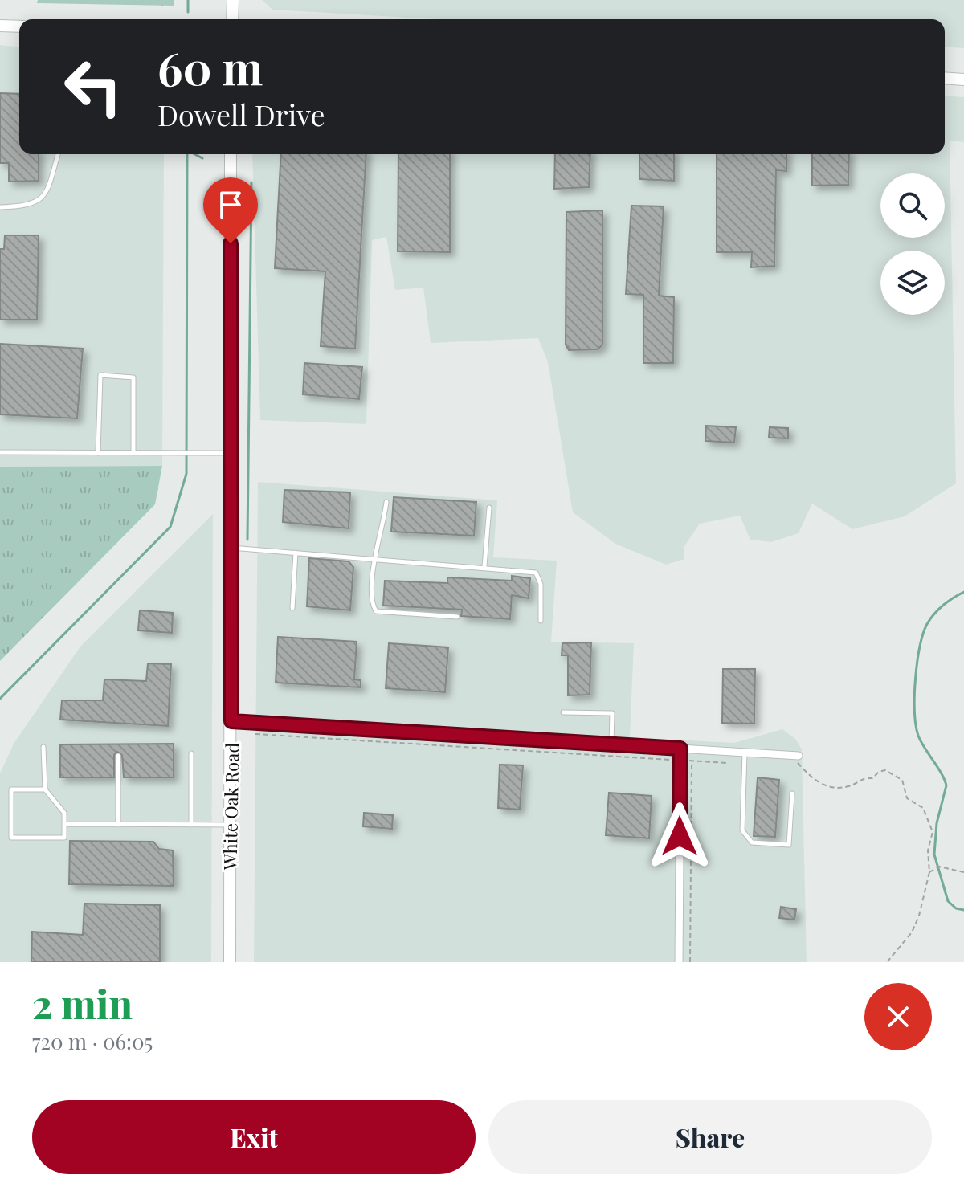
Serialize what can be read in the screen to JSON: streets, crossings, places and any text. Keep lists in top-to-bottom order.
{
  "streets": {
    "street": ["White Oak Road"]
  },
  "page": {
    "turn": ["60 m", "Dowell Drive"],
    "heading": ["2 min", "720 m · 06:05"],
    "buttons": ["Exit", "Share"]
  }
}
